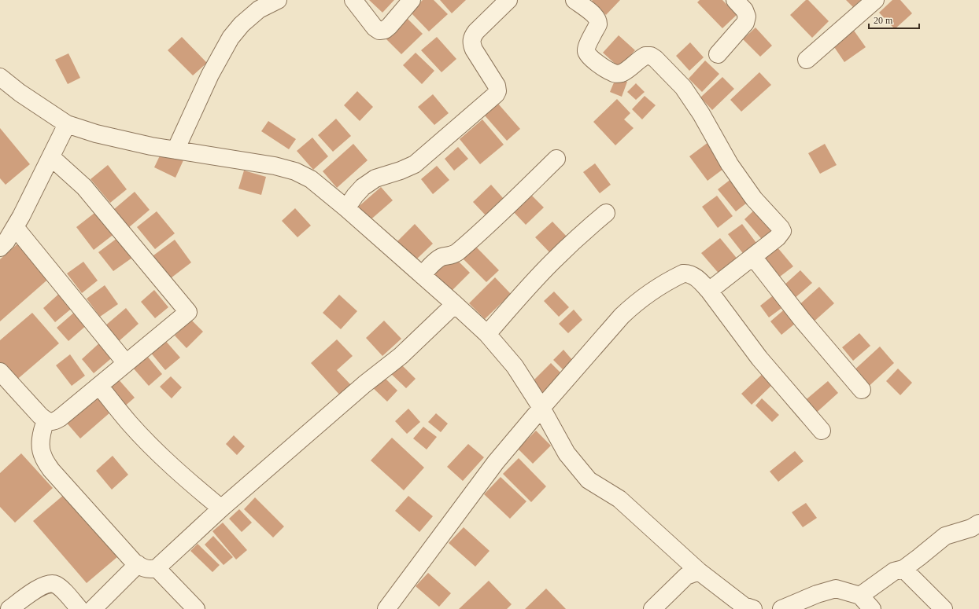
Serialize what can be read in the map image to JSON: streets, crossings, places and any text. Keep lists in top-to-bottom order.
{
  "scale_bar": "20 m"
}
